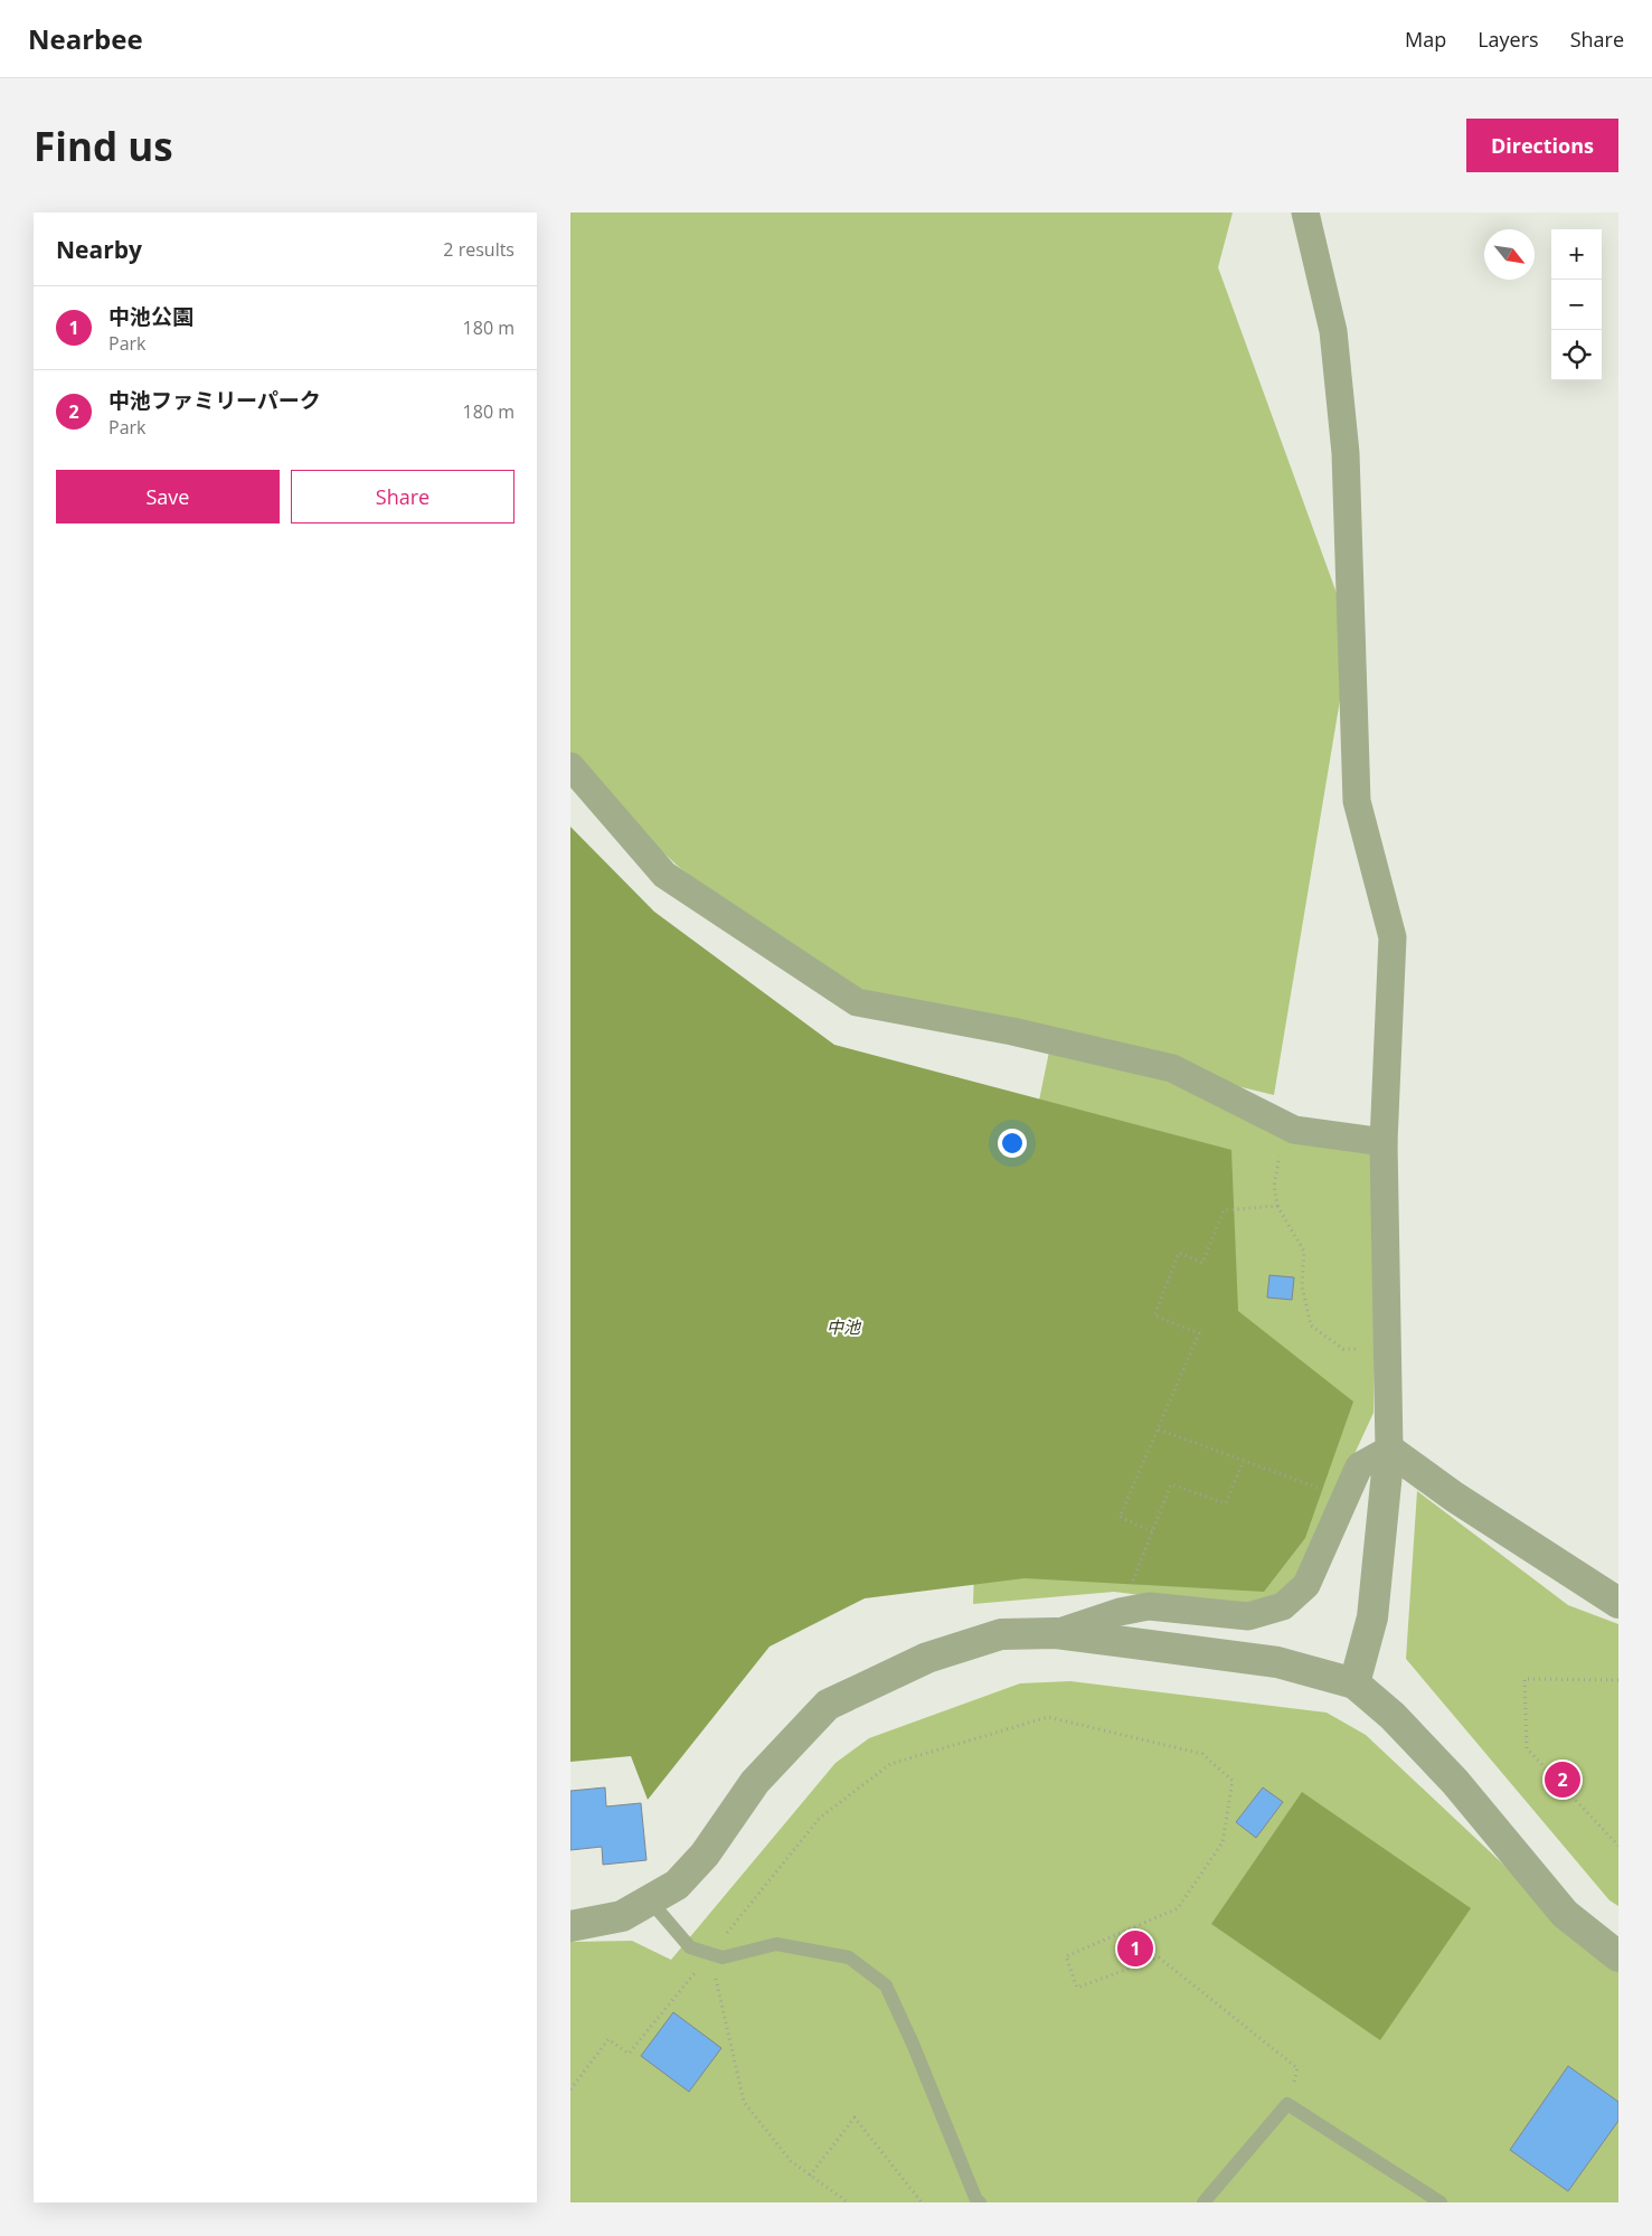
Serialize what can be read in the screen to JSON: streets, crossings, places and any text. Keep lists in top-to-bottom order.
{
  "water": ["中池"],
  "north": "bottom right",
  "page": {
    "header": "Nearbee",
    "nav": ["Map", "Layers", "Share"],
    "buttons": [
      "Directions",
      ["Save", "Share"]
    ],
    "title": "Find us",
    "heading": ["Nearby", "2 results"],
    "map_buttons": ["+", "−"],
    "list": [
      {
        "mark": "1",
        "name": "中池公園",
        "note": "Park",
        "value": "180 m"
      },
      {
        "mark": "2",
        "name": "中池ファミリーパーク",
        "note": "Park",
        "value": "180 m"
      }
    ],
    "pins": ["2", "1"]
  }
}
